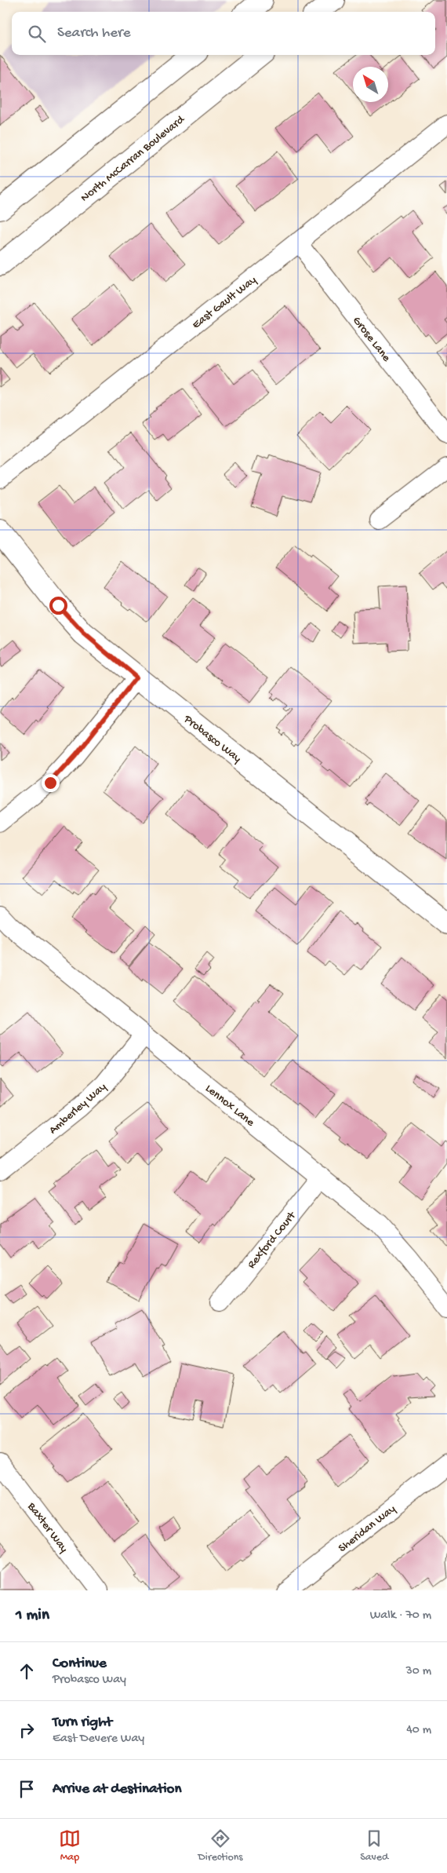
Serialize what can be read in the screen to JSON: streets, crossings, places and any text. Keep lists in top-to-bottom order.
{
  "streets": {
    "main road": ["North McCarran Boulevard", "Probasco Way"],
    "street": [
      "East Gault Way",
      "Grose Lane",
      "Lennox Lane",
      "Amberley Way",
      "Rexford Court",
      "Baxter Way",
      "Sheridan Way"
    ]
  },
  "crossings": [
    ["East Gault Way", "Grose Lane"],
    ["Lennox Lane", "Amberley Way"],
    ["Lennox Lane", "Rexford Court"]
  ],
  "north": "top left",
  "page": {
    "search": "Search here",
    "heading": ["1 min", "Walk · 70 m"],
    "list": [
      ["Continue", "Probasco Way", "30 m"],
      ["Turn right", "East Devere Way", "40 m"],
      "Arrive at destination"
    ],
    "nav": ["Map", "Directions", "Saved"]
  }
}
